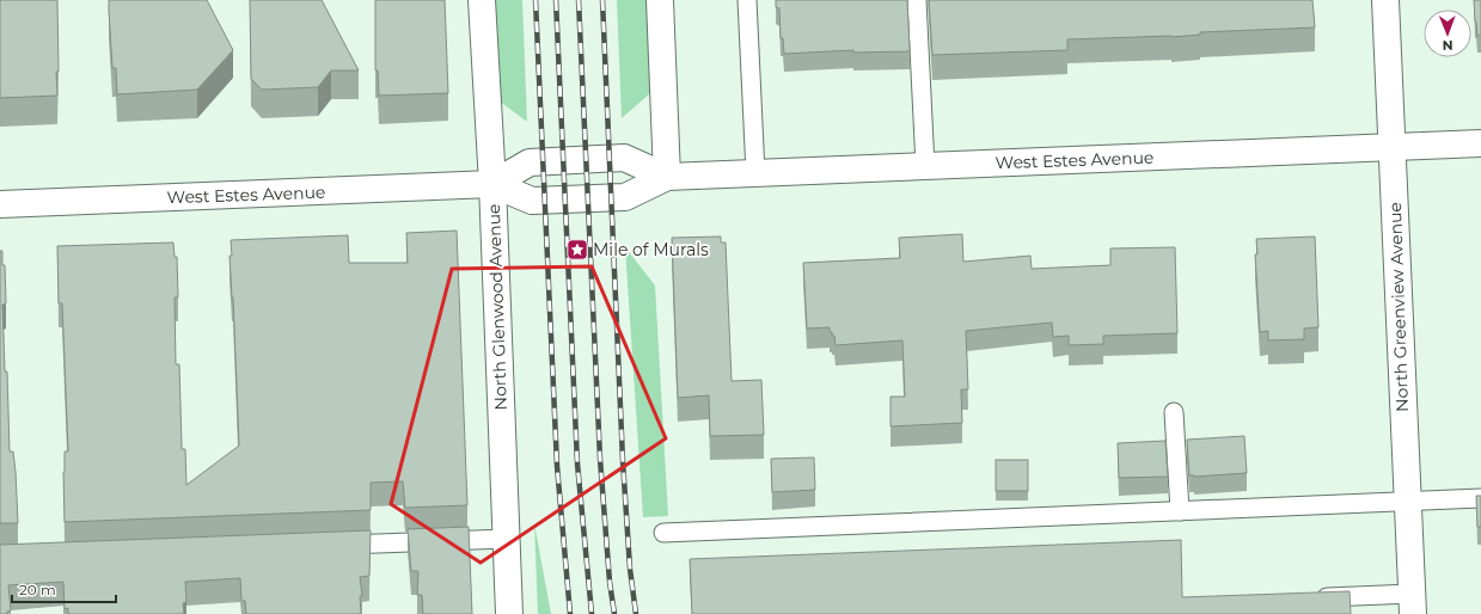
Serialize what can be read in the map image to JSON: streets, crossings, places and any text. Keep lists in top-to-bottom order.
{
  "streets": {
    "street": ["West Estes Avenue", "North Glenwood Avenue", "North Greenview Avenue"]
  },
  "crossings": [
    ["West Estes Avenue", "North Glenwood Avenue"],
    ["West Estes Avenue", "North Greenview Avenue"]
  ],
  "places": {
    "place": ["Mile of Murals"]
  },
  "scale_bar": "20 m",
  "north": "bottom"
}
